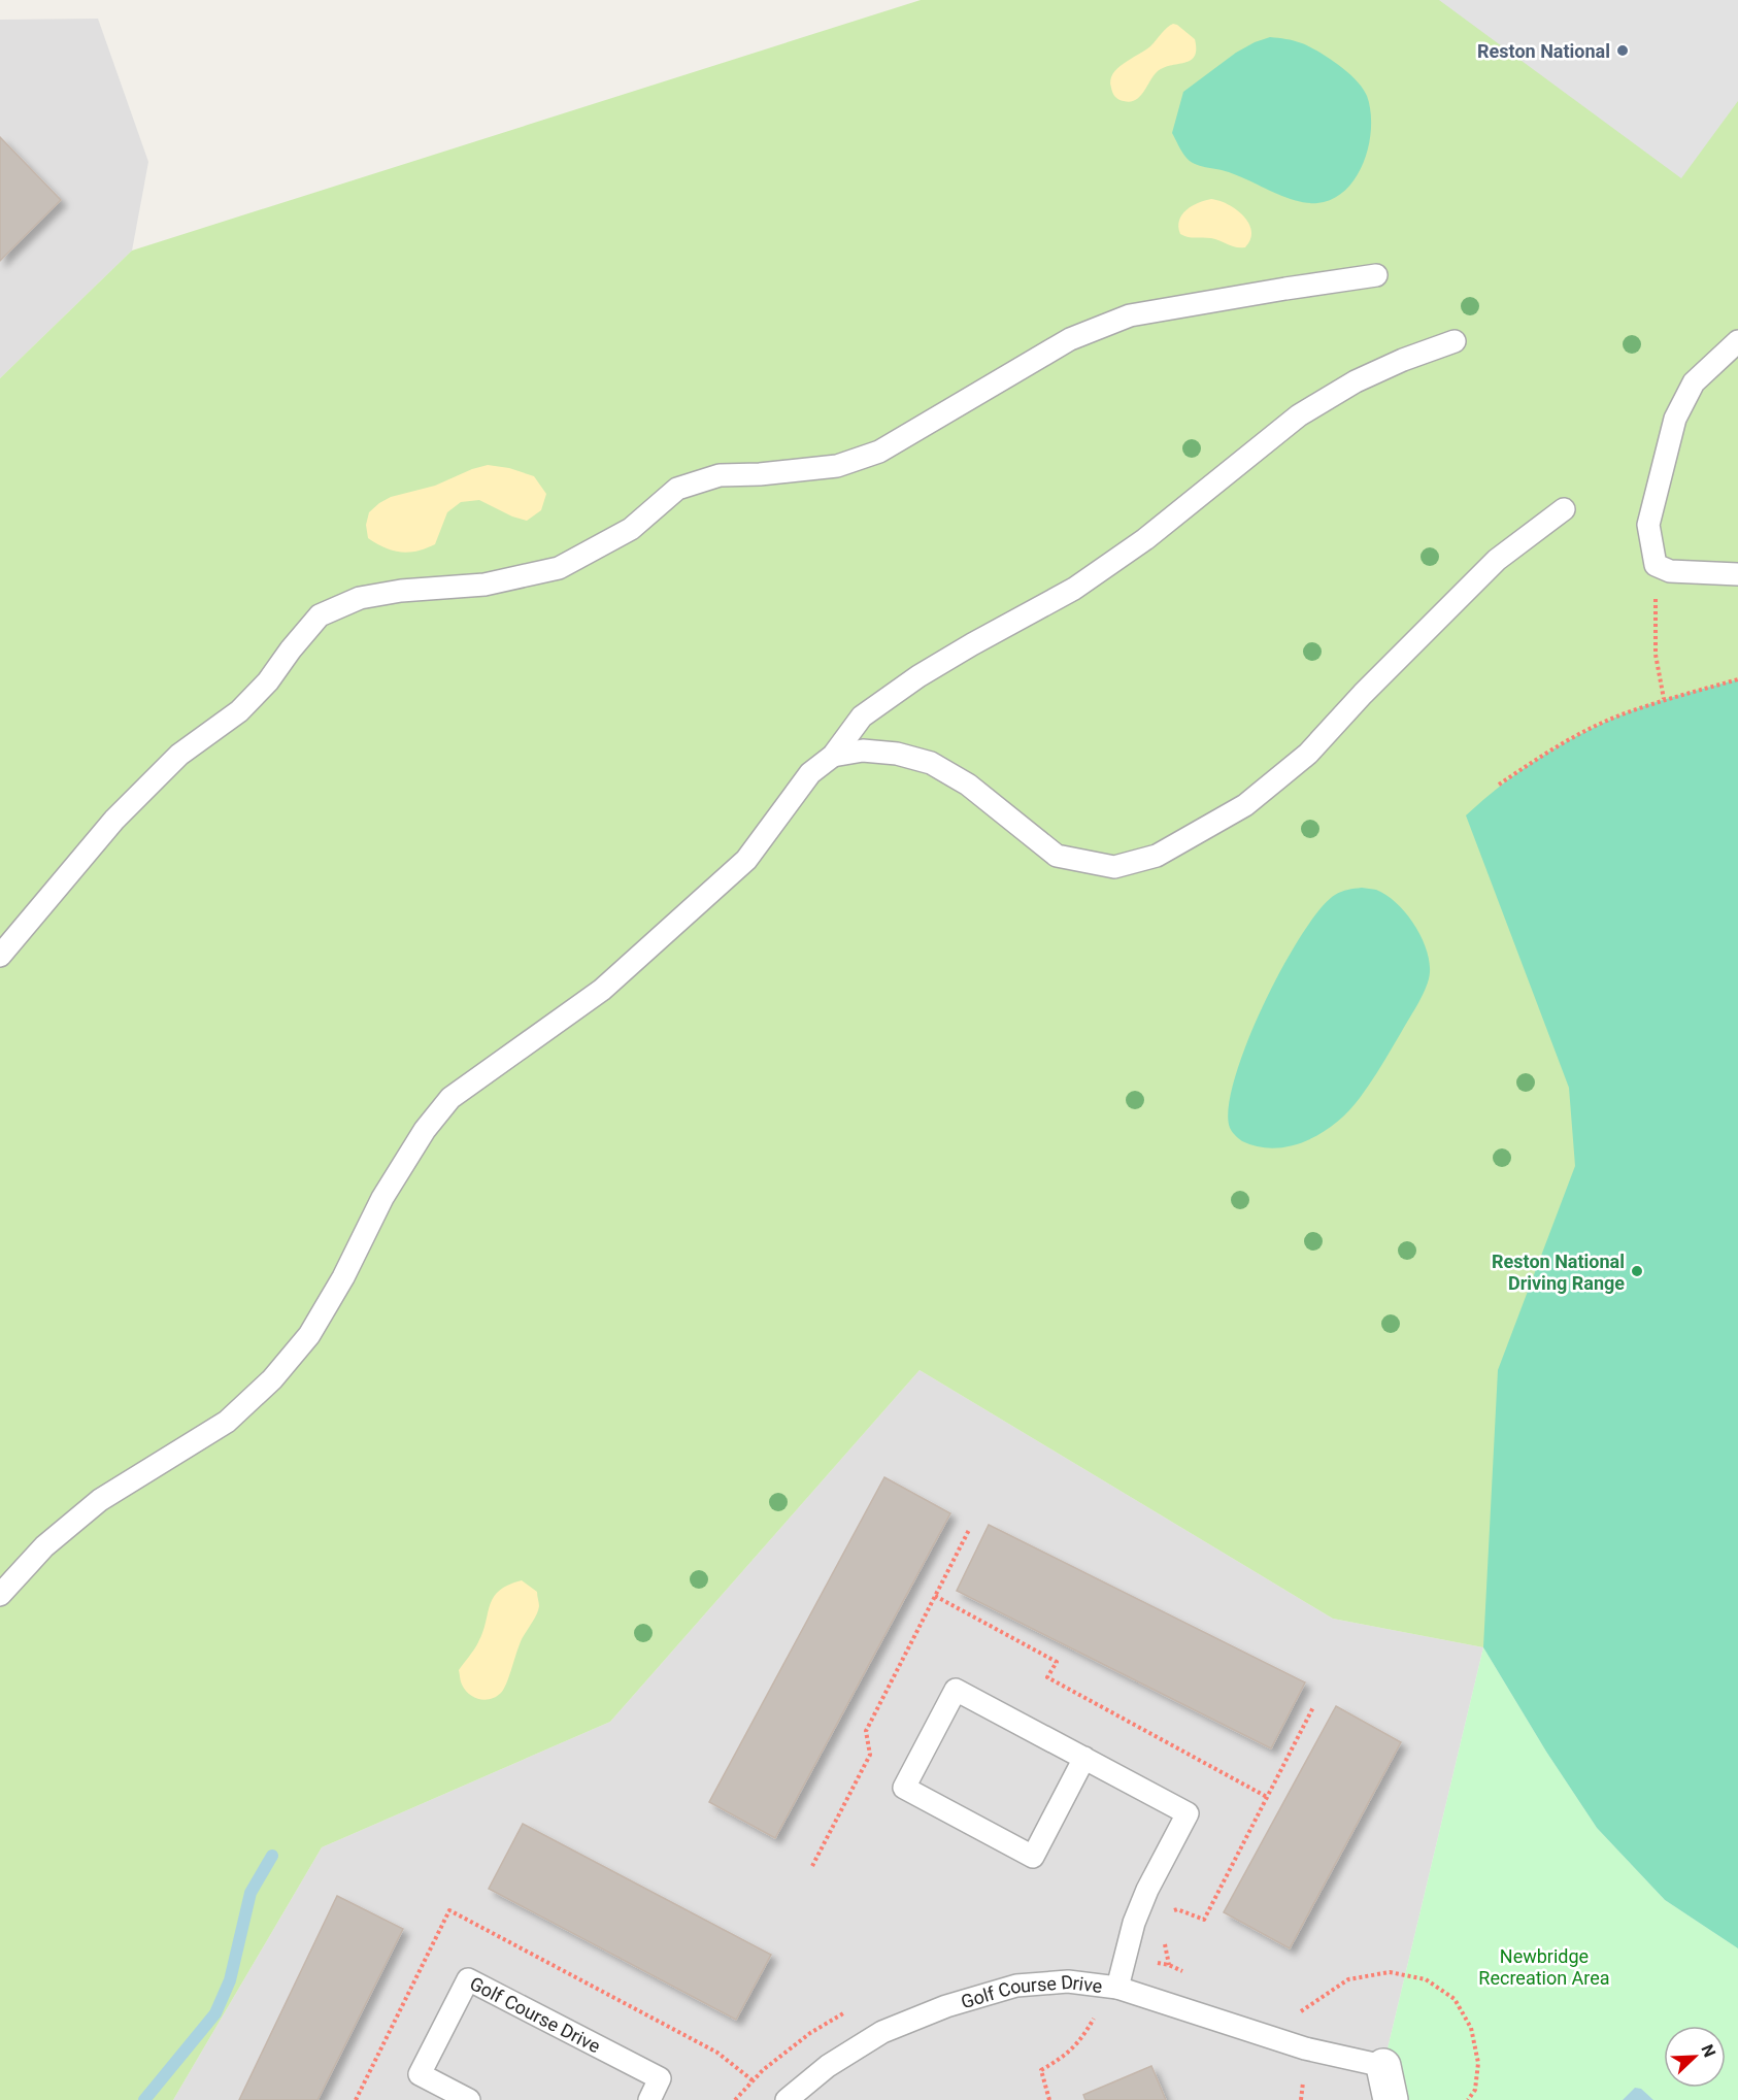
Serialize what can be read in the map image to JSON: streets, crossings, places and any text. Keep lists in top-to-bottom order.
{
  "streets": {
    "lane": ["Golf Course Drive"]
  },
  "parks": ["Newbridge Recreation Area"],
  "places": ["Reston National", "Reston National Driving Range"],
  "north": "top right"
}
